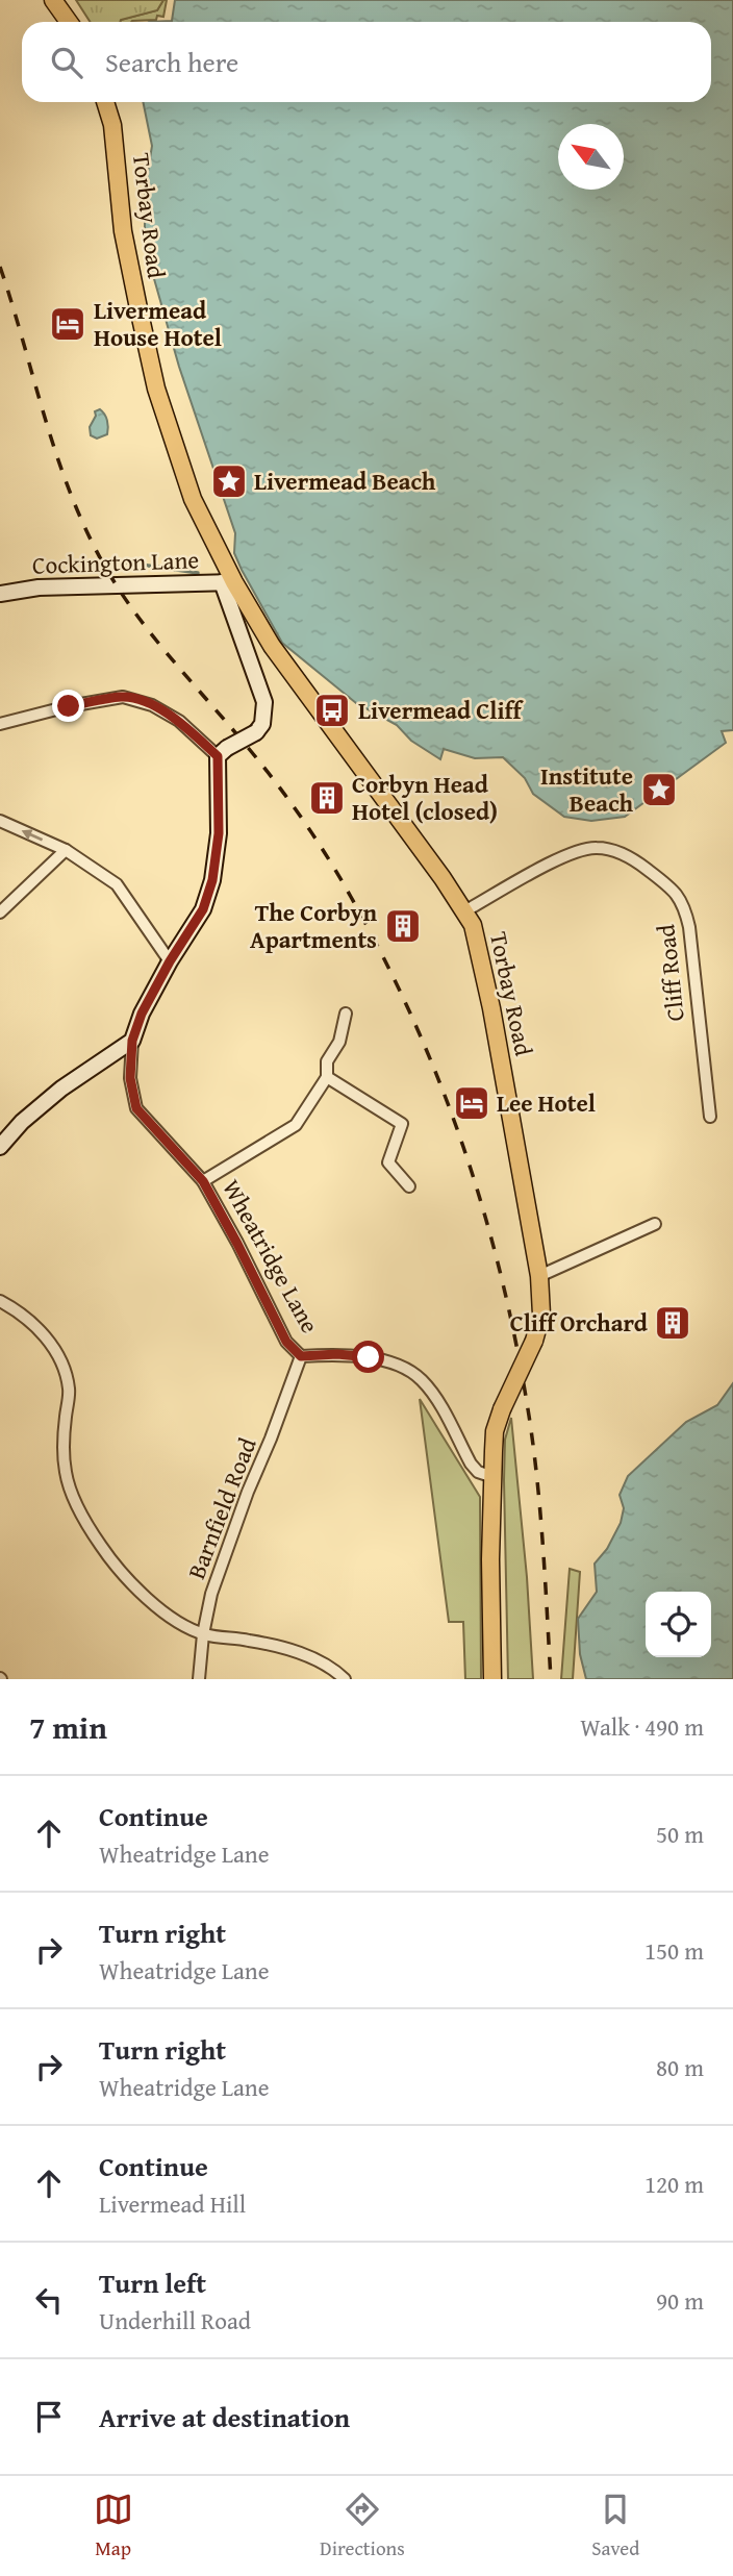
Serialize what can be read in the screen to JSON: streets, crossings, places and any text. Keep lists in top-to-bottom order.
{
  "streets": {
    "main road": ["Torbay Road"],
    "street": [
      "Cockington Lane",
      "Cliff Road",
      "Wheatridge Lane",
      "Barnfield Road"
    ]
  },
  "crossings": [
    ["Torbay Road", "Cockington Lane"],
    ["Torbay Road", "Cliff Road"],
    ["Torbay Road", "Wheatridge Lane"],
    ["Wheatridge Lane", "Barnfield Road"]
  ],
  "places": {
    "hotel": ["Livermead House Hotel", "Lee Hotel"],
    "place": ["Livermead Beach", "Institute Beach"],
    "bus stop": ["Livermead Cliff"],
    "building": ["Corbyn Head Hotel (closed)", "The Corbyn Apartments", "Cliff Orchard"]
  },
  "north": "top left",
  "page": {
    "search": "Search here",
    "heading": ["7 min", "Walk · 490 m"],
    "list": [
      ["Continue", "Wheatridge Lane", "50 m"],
      ["Turn right", "Wheatridge Lane", "150 m"],
      ["Turn right", "Wheatridge Lane", "80 m"],
      ["Continue", "Livermead Hill", "120 m"],
      ["Turn left", "Underhill Road", "90 m"],
      "Arrive at destination"
    ],
    "nav": ["Map", "Directions", "Saved"]
  }
}
